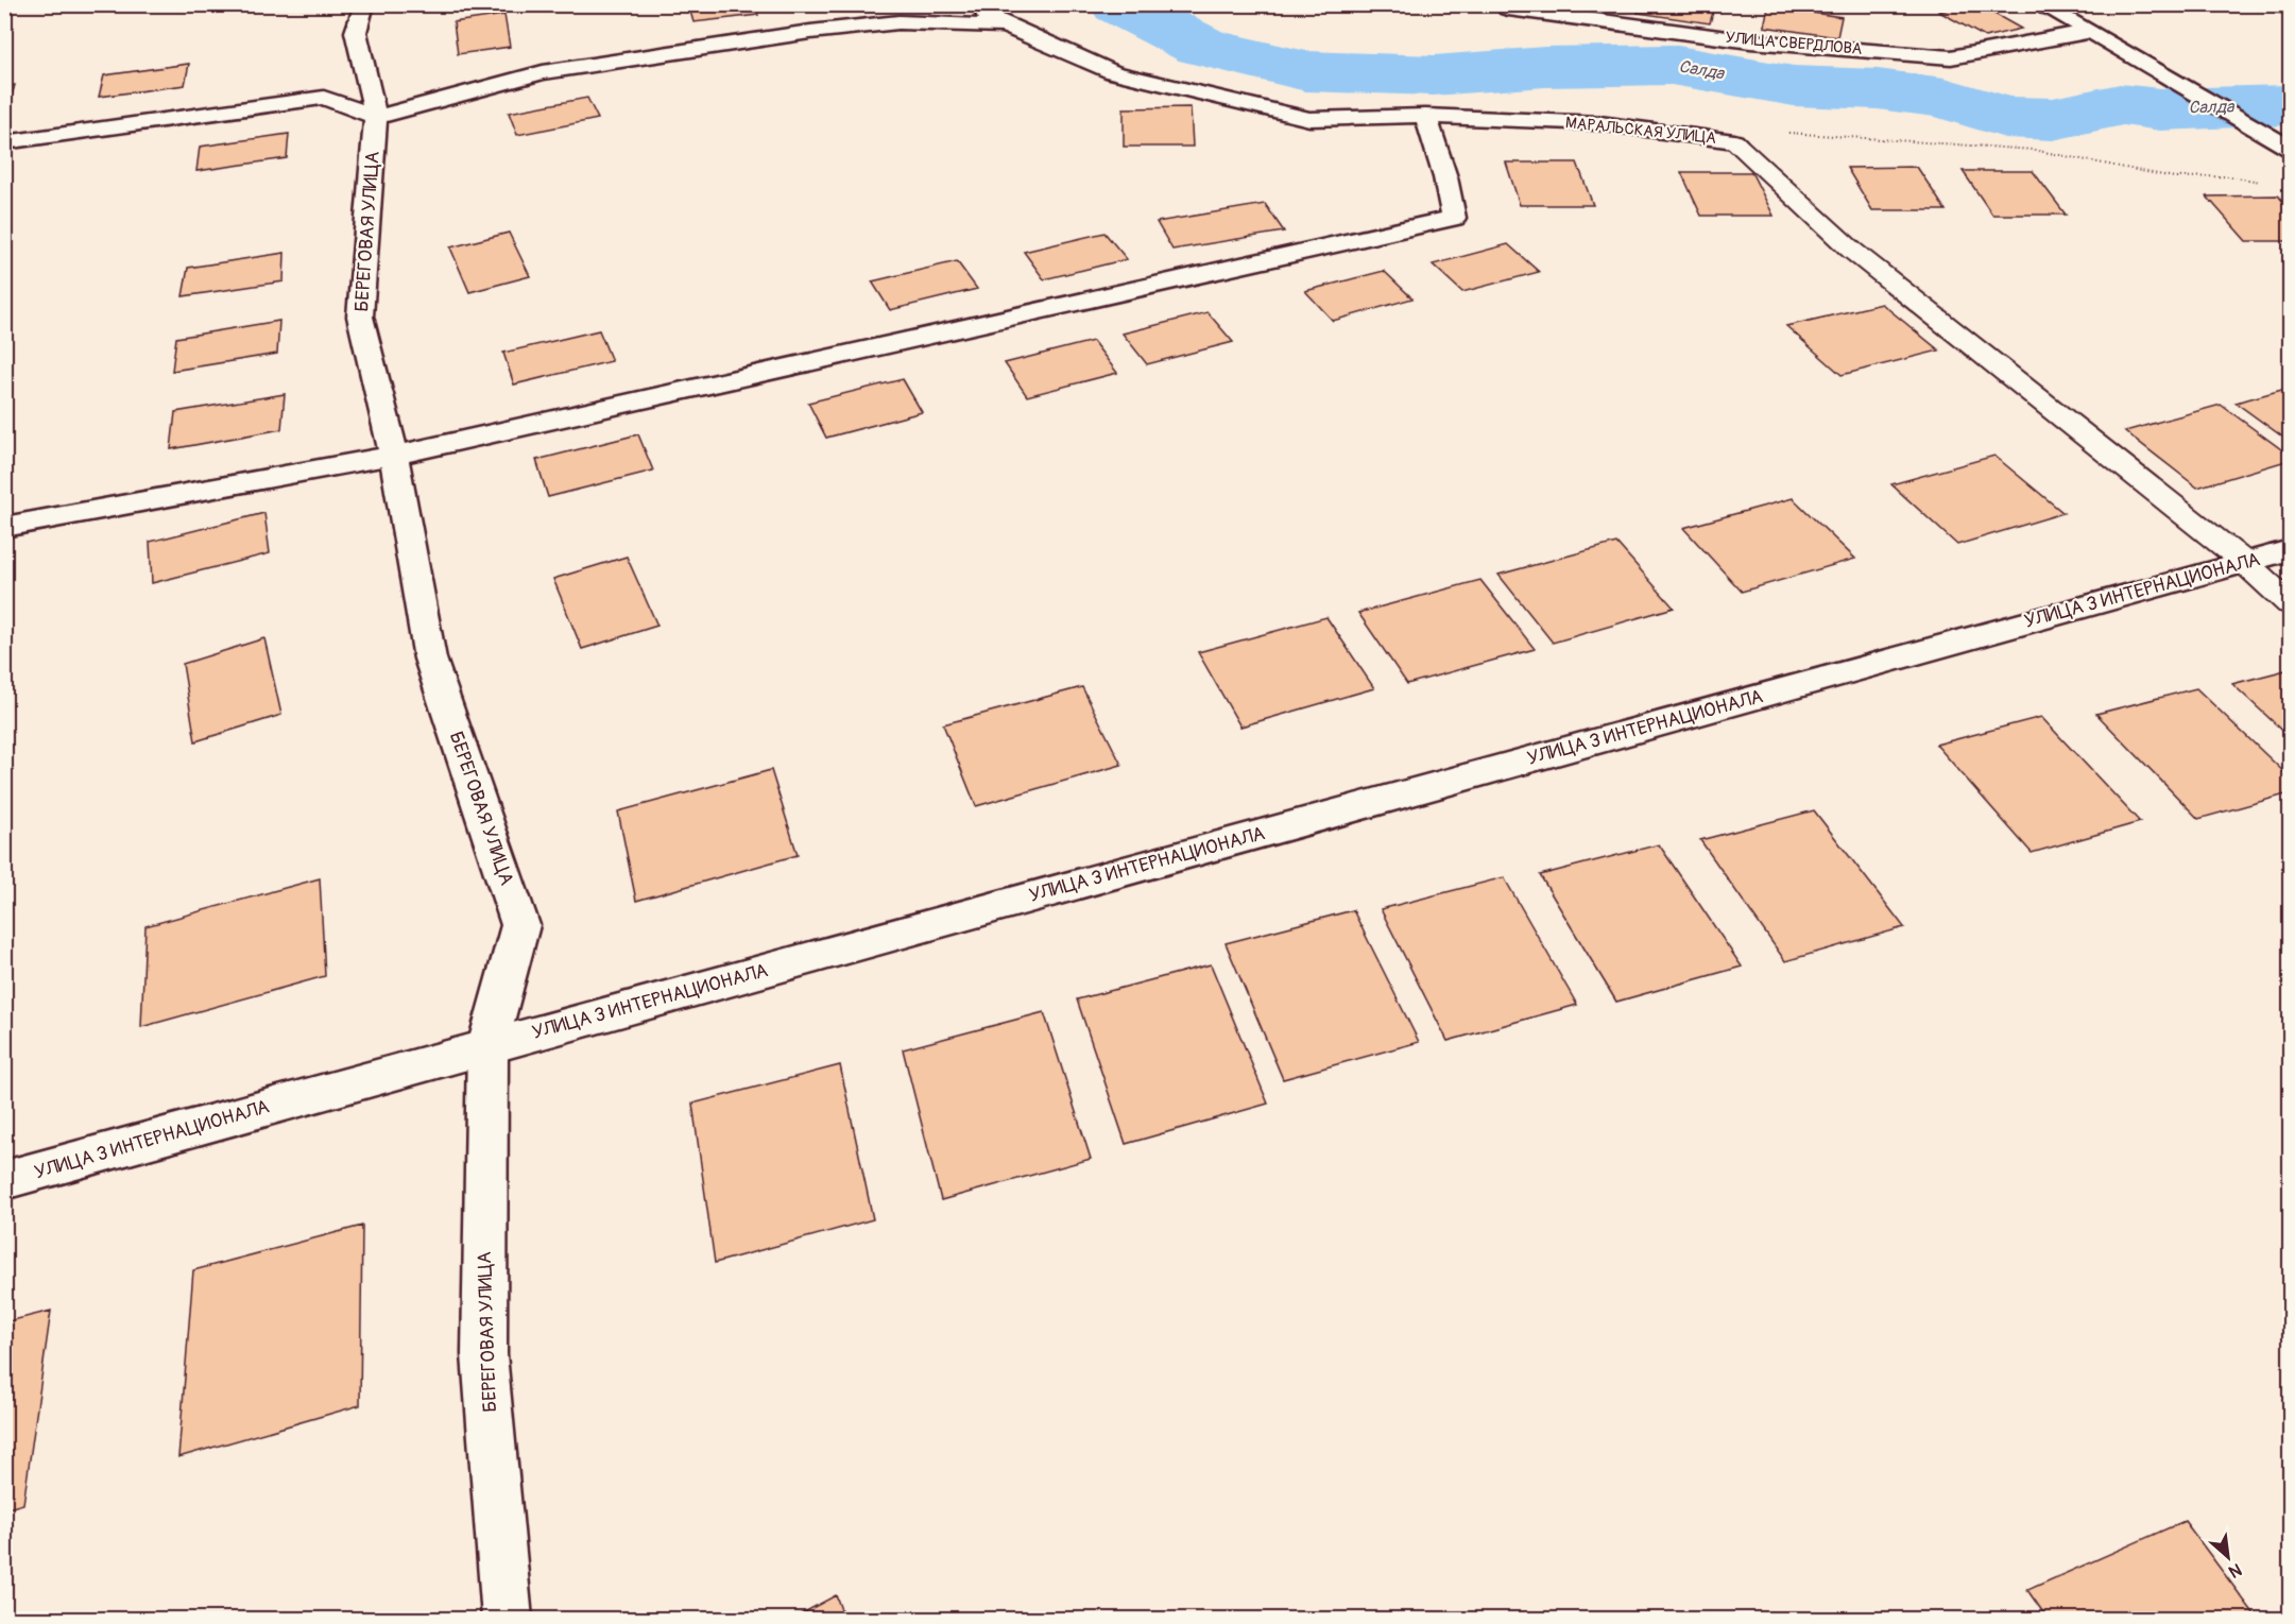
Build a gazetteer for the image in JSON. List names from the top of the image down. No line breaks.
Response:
{"streets":{"street":["УЛИЦА СВЕРДЛОВА","МАРАЛЬСКАЯ УЛИЦА","БЕРЕГОВАЯ УЛИЦА","УЛИЦА 3 ИНТЕРНАЦИОНАЛА"]},"crossings":[["БЕРЕГОВАЯ УЛИЦА","УЛИЦА 3 ИНТЕРНАЦИОНАЛА"]],"water":["Салда"],"north":"bottom right"}
